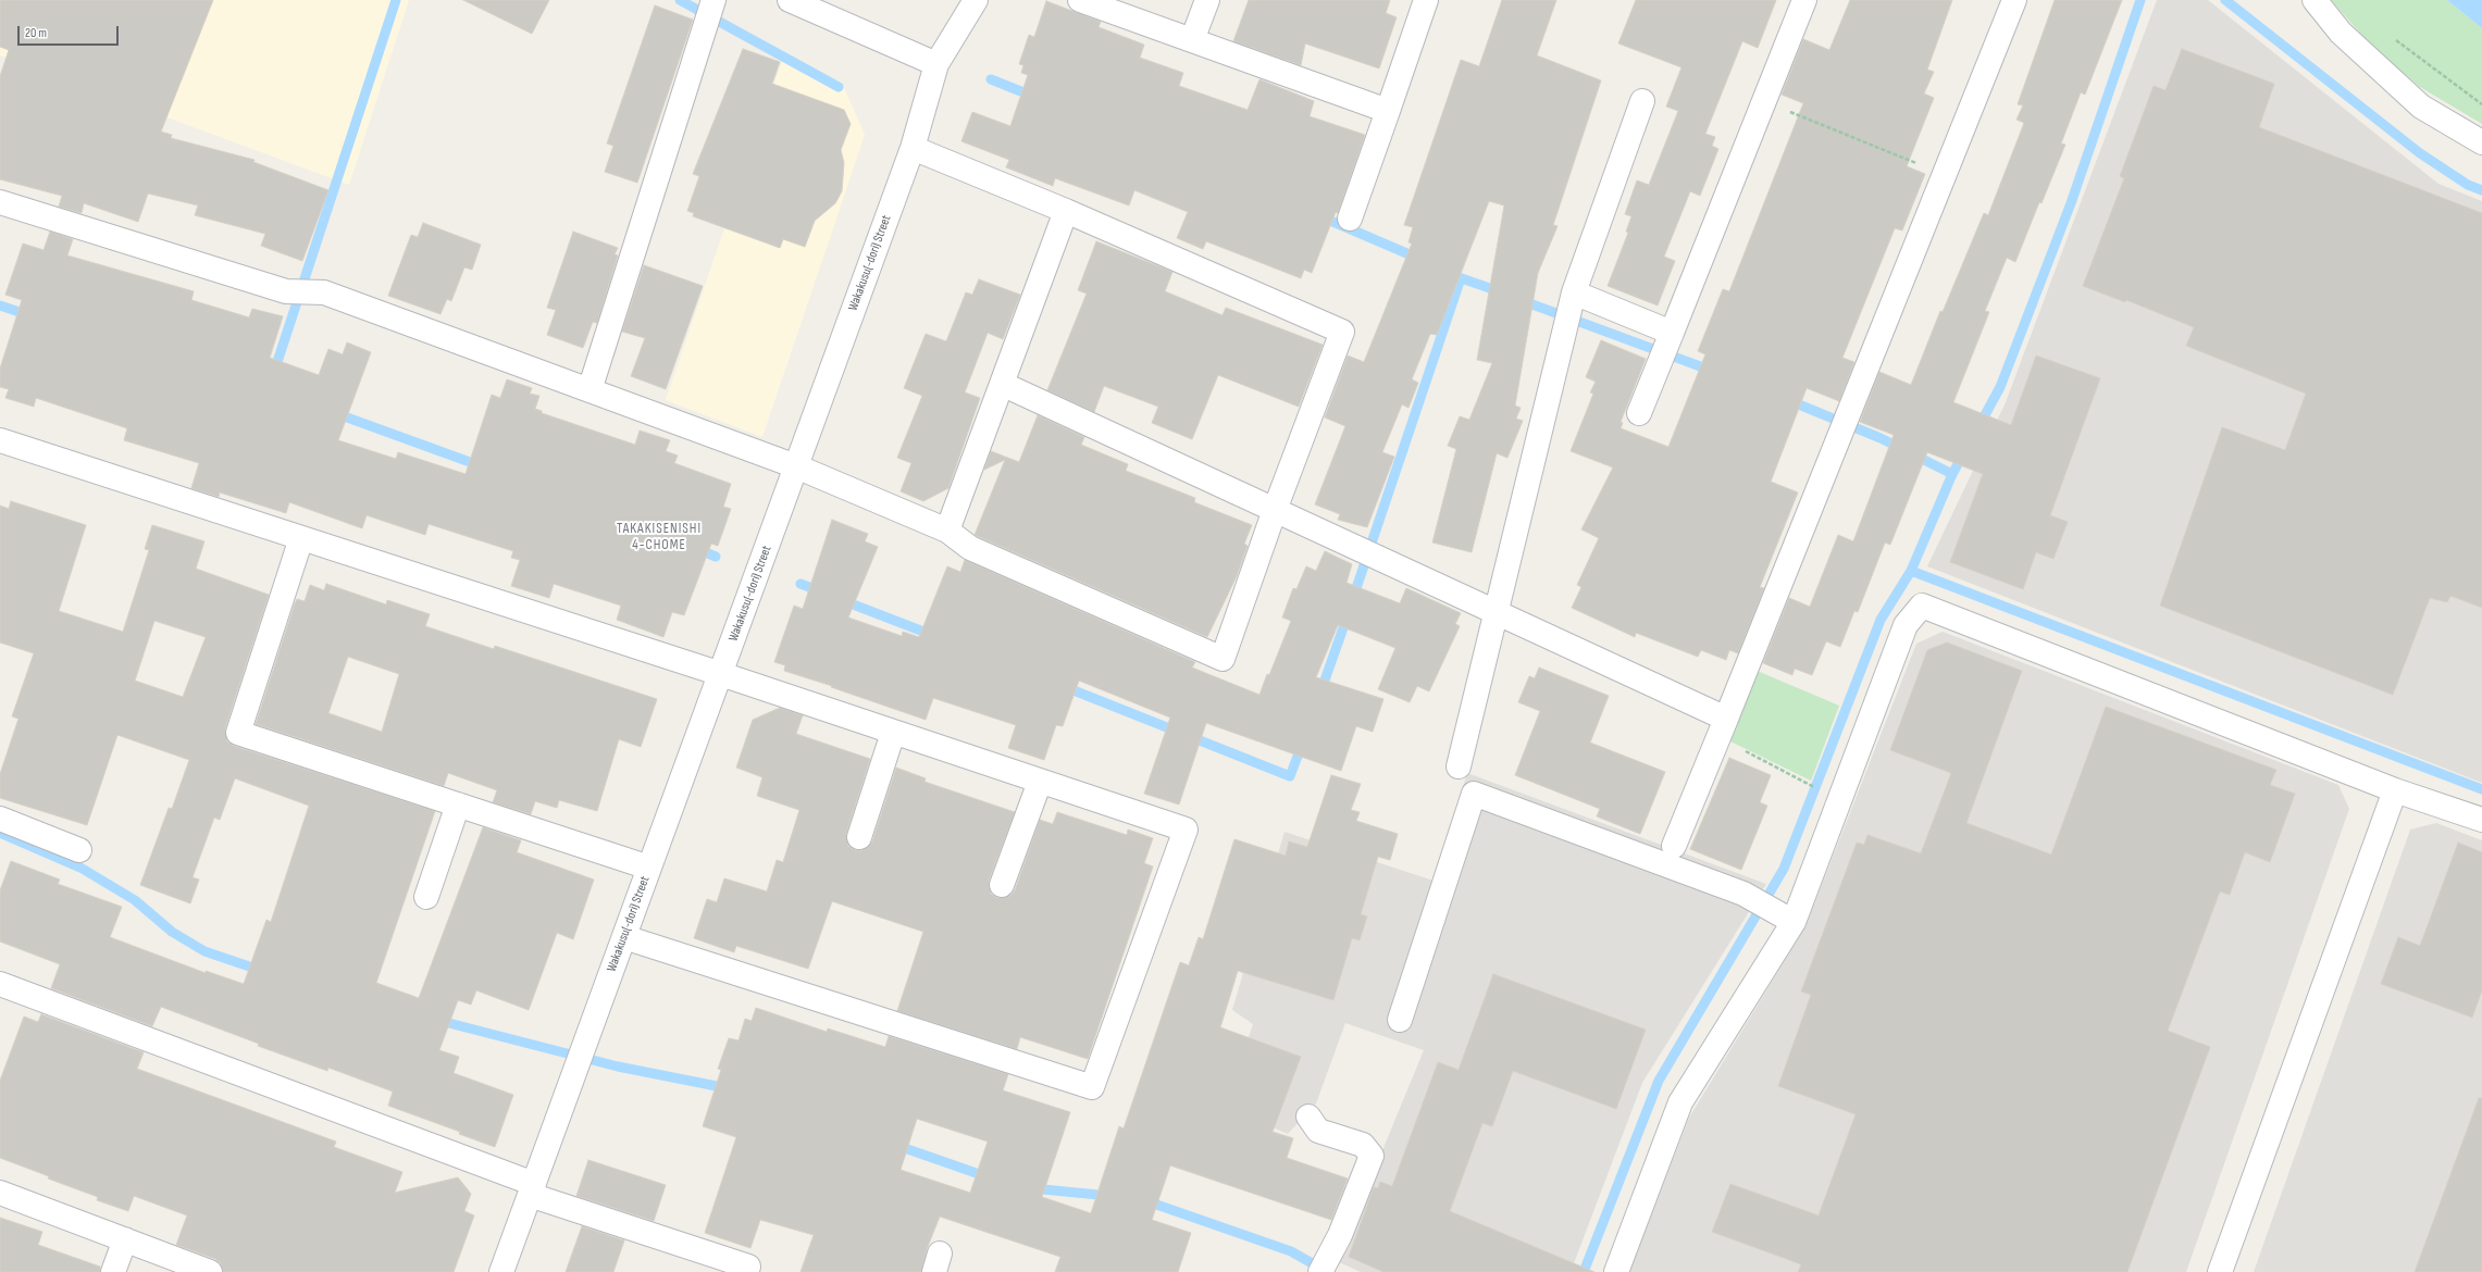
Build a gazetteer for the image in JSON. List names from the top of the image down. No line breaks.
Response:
{"streets":{"street":["Wakakusu(-dori) Street"]},"districts":["TAKAKISENISHI 4-CHOME"],"scale_bar":"20 m"}
